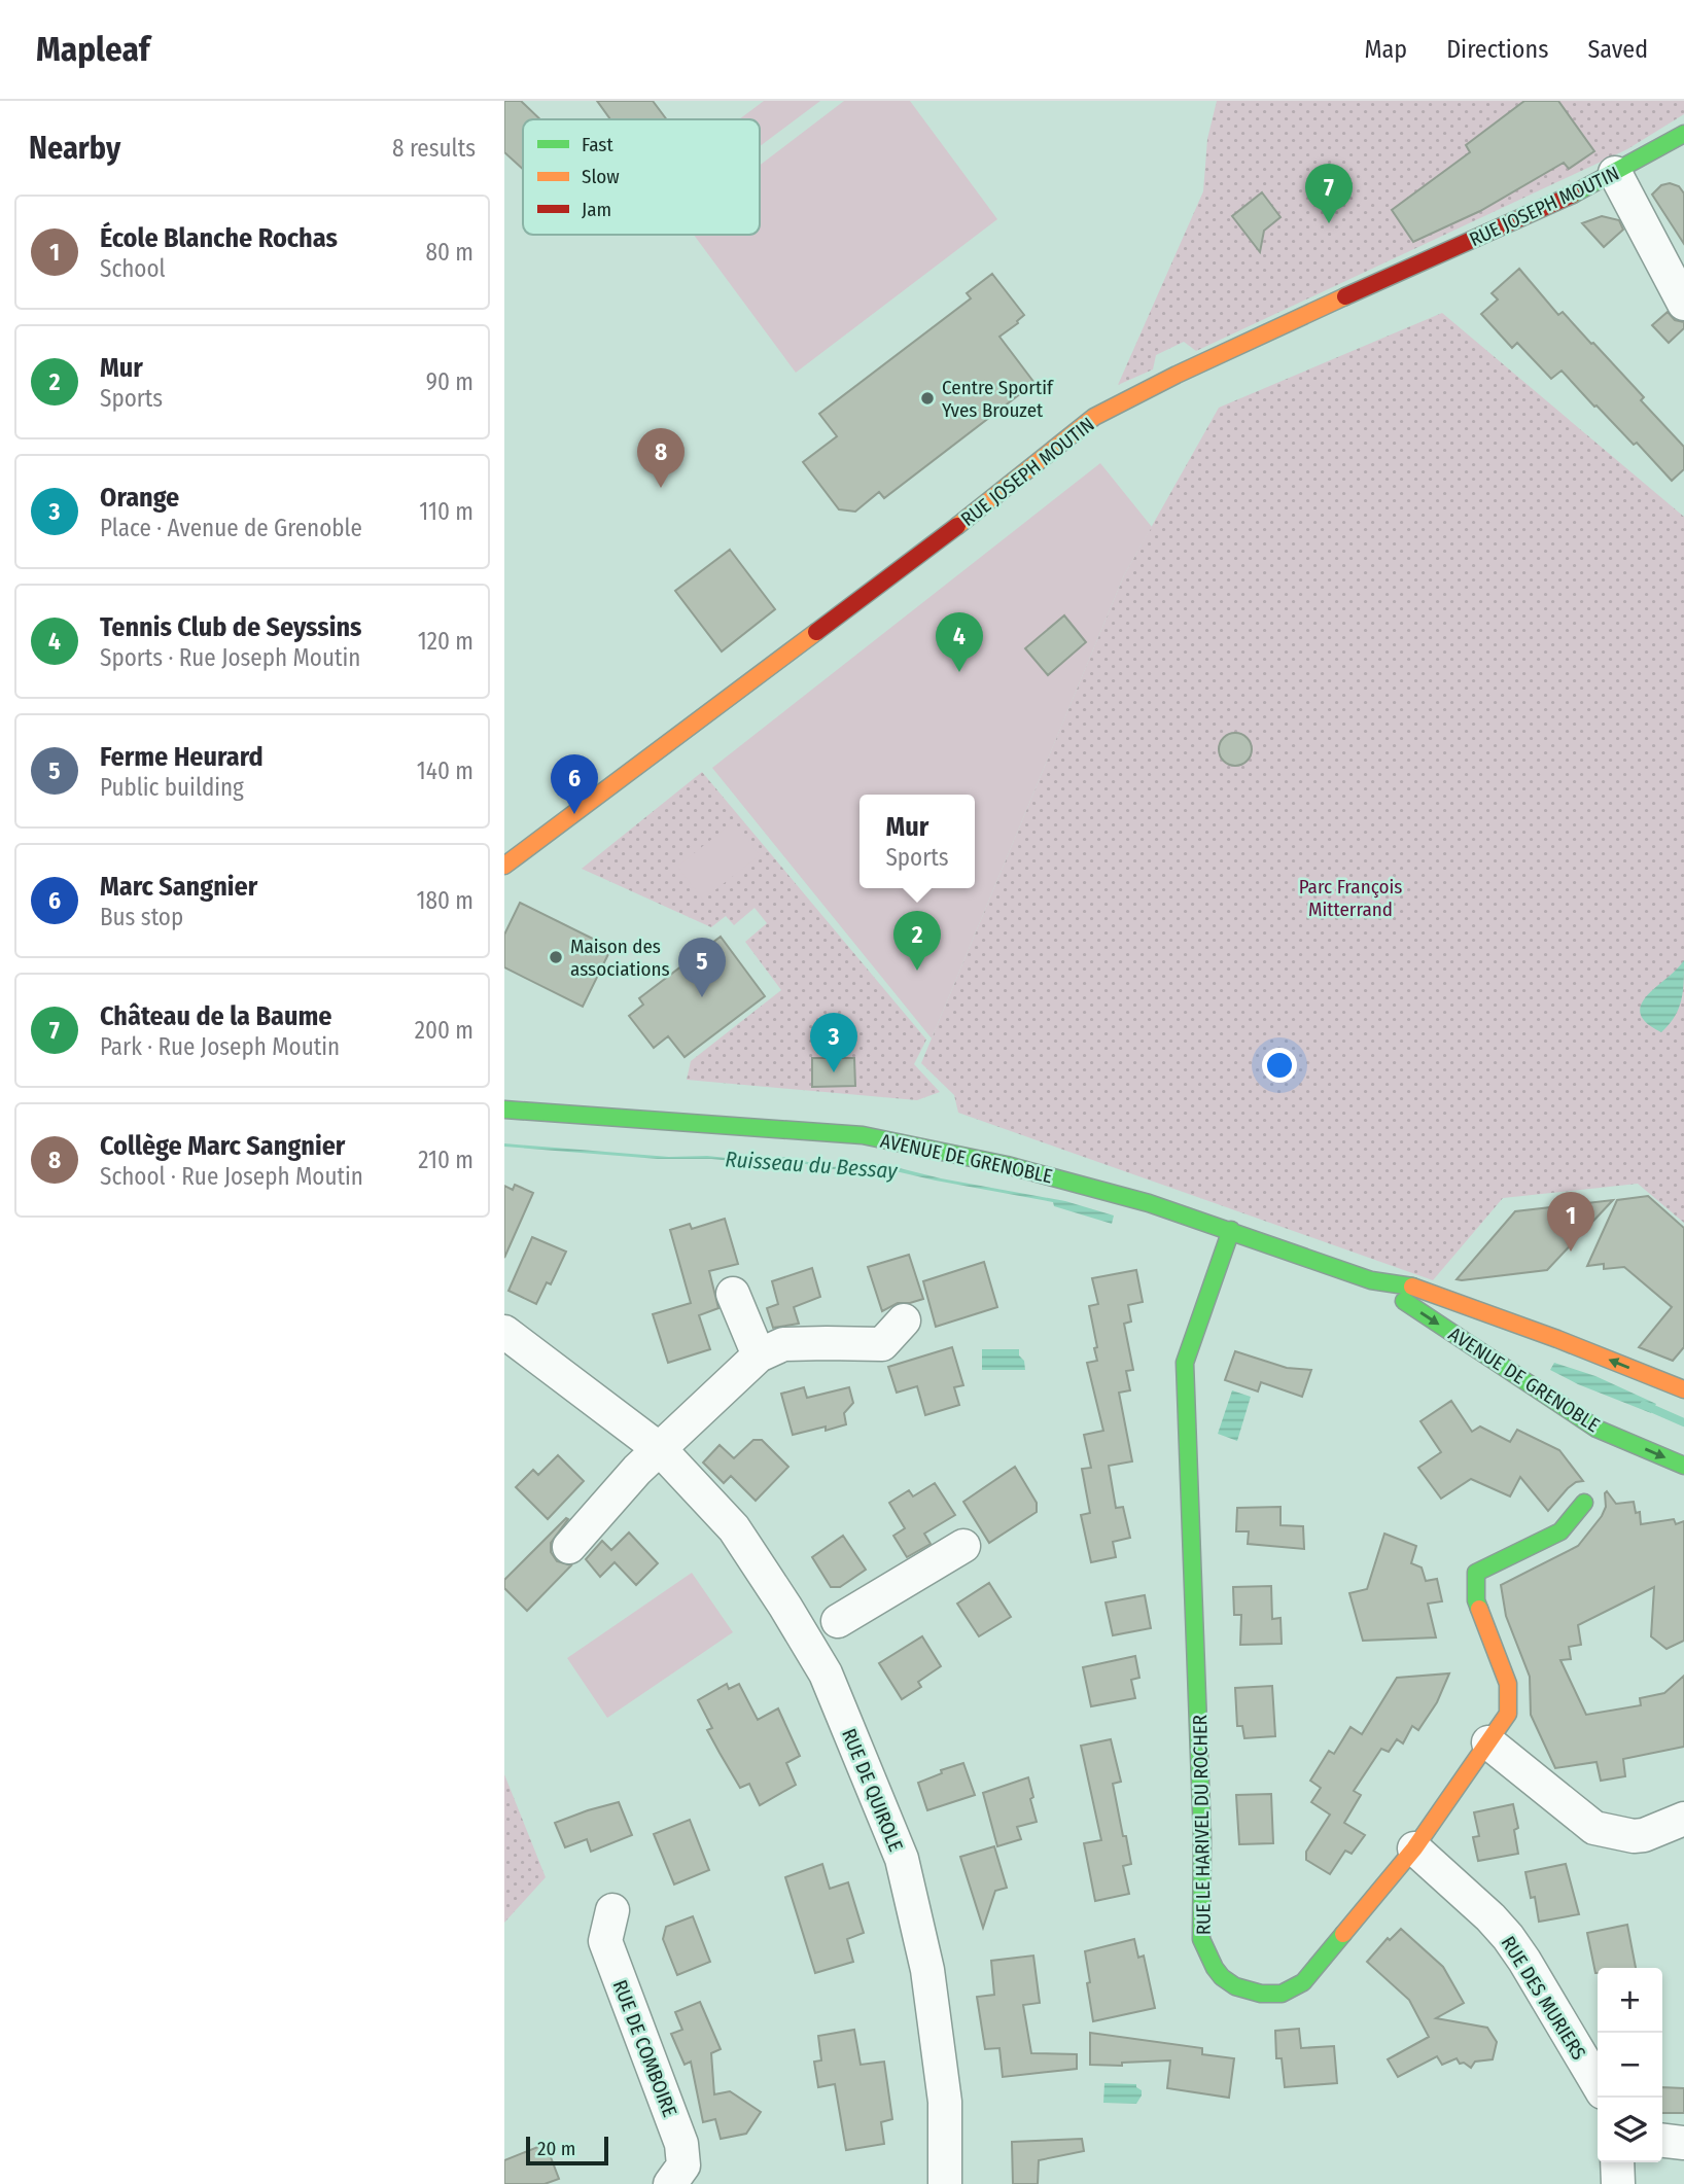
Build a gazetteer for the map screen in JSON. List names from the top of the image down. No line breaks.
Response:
{"streets":{"street":["RUE JOSEPH MOUTIN","AVENUE DE GRENOBLE","RUE DE QUIROLE","RUE LE HARIVEL DU ROCHER","RUE DES MURIERS","RUE DE COMBOIRE"]},"crossings":[["AVENUE DE GRENOBLE","RUE LE HARIVEL DU ROCHER"],["RUE LE HARIVEL DU ROCHER","RUE DES MURIERS"]],"water":["Ruisseau du Bessay"],"parks":["Parc François Mitterrand"],"places":["Centre Sportif Yves Brouzet","Maison des associations"],"legend":["Fast","Slow","Jam"],"scale_bar":"20 m","page":{"header":"Mapleaf","nav":["Map","Directions","Saved"],"heading":["Nearby","8 results"],"pins":["7","8","4","6","2","5","3","1"],"list":[{"mark":"1","name":"École Blanche Rochas","note":"School","value":"80 m"},{"mark":"2","name":"Mur","note":"Sports","value":"90 m"},{"mark":"3","name":"Orange","note":"Place · Avenue de Grenoble","value":"110 m"},{"mark":"4","name":"Tennis Club de Seyssins","note":"Sports · Rue Joseph Moutin","value":"120 m"},{"mark":"5","name":"Ferme Heurard","note":"Public building","value":"140 m"},{"mark":"6","name":"Marc Sangnier","note":"Bus stop","value":"180 m"},{"mark":"7","name":"Château de la Baume","note":"Park · Rue Joseph Moutin","value":"200 m"},{"mark":"8","name":"Collège Marc Sangnier","note":"School · Rue Joseph Moutin","value":"210 m"}],"popup":["Mur","Sports"],"map_buttons":["+","−"],"scale":"20 m"}}
